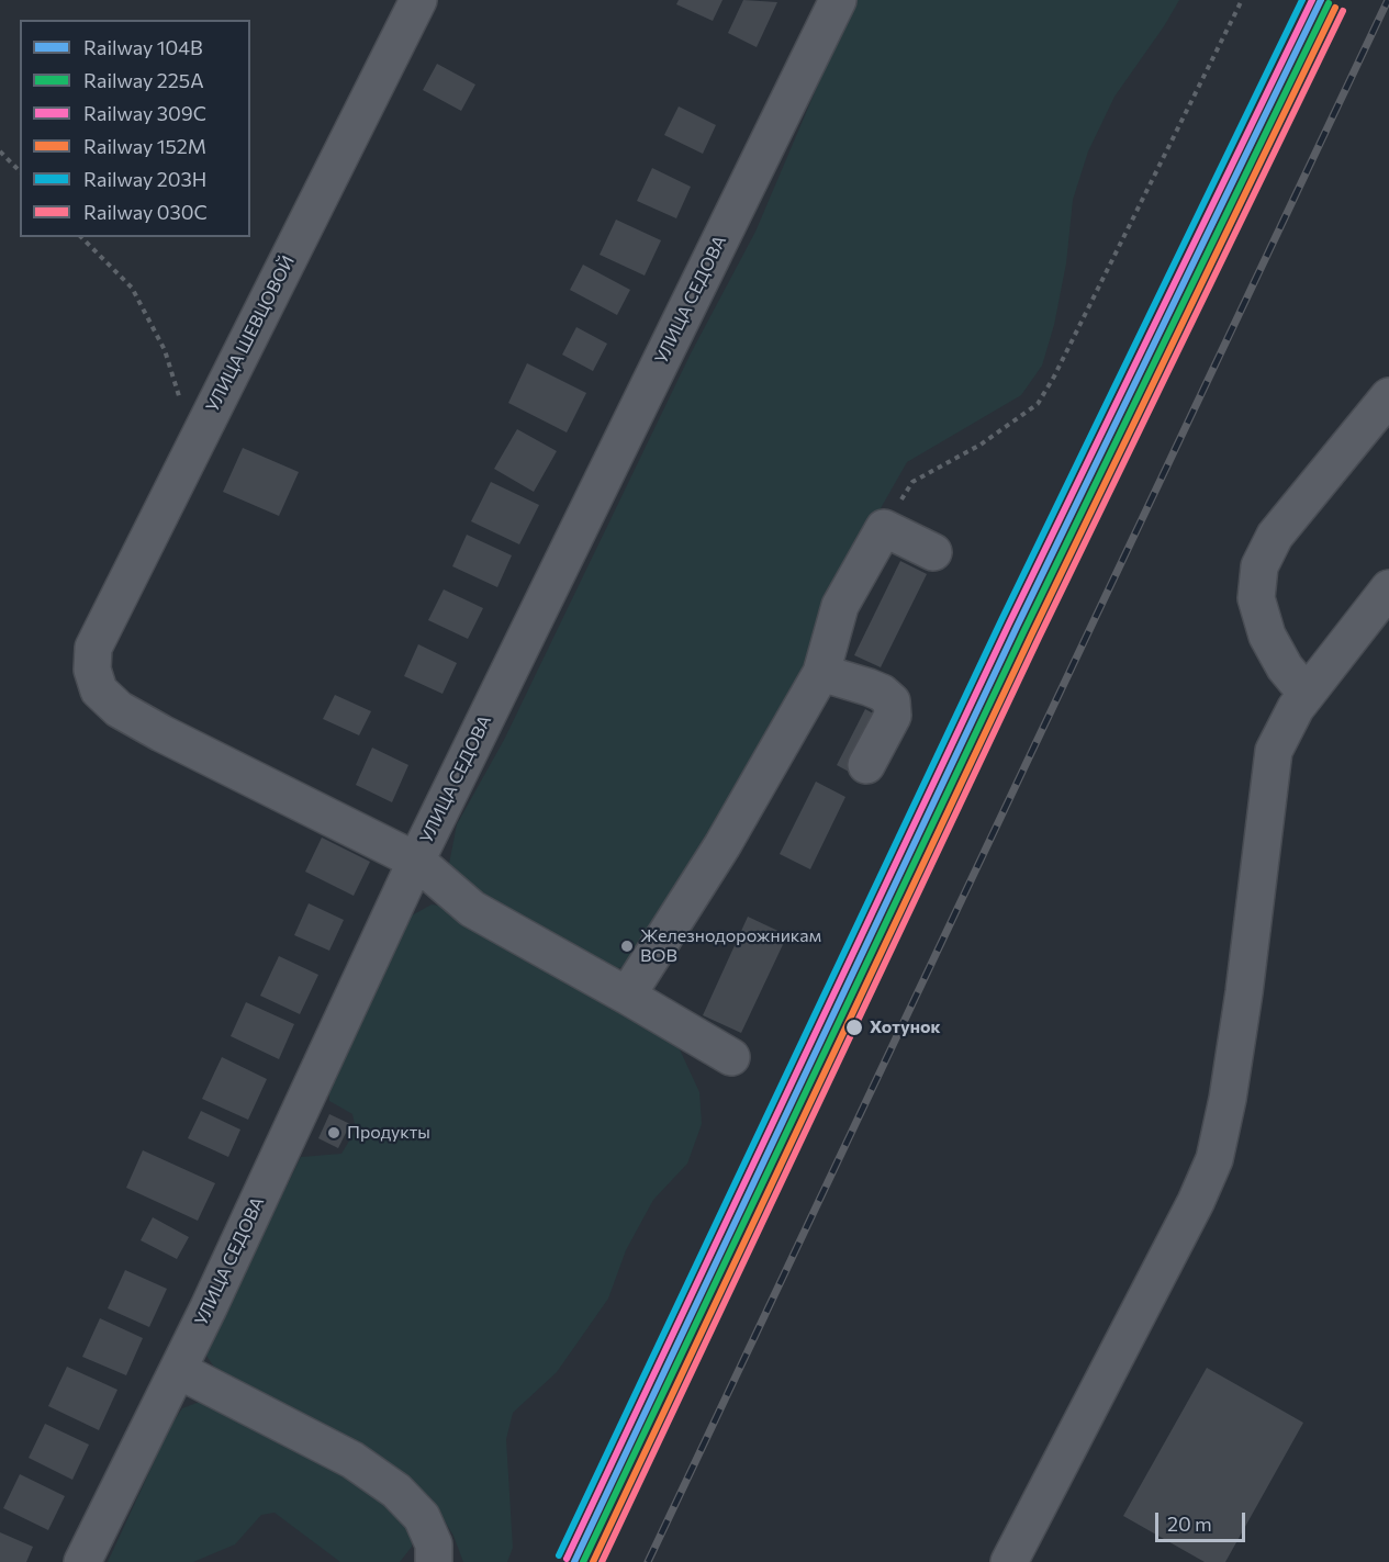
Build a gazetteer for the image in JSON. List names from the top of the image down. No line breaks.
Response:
{"streets":{"street":["УЛИЦА СЕДОВА","УЛИЦА ШЕВЦОВОЙ"]},"crossings":[["УЛИЦА СЕДОВА","УЛИЦА ШЕВЦОВОЙ"]],"places":["Железнодорожникам ВОВ","Хотунок","Продукты"],"lines":["rail line 104В","rail line 309С","rail line 203Н","rail line 225А","rail line 152М","rail line 030C"],"legend":["Railway 104В","Railway 225А","Railway 309С","Railway 152М","Railway 203Н","Railway 030C"],"scale_bar":"20 m"}
